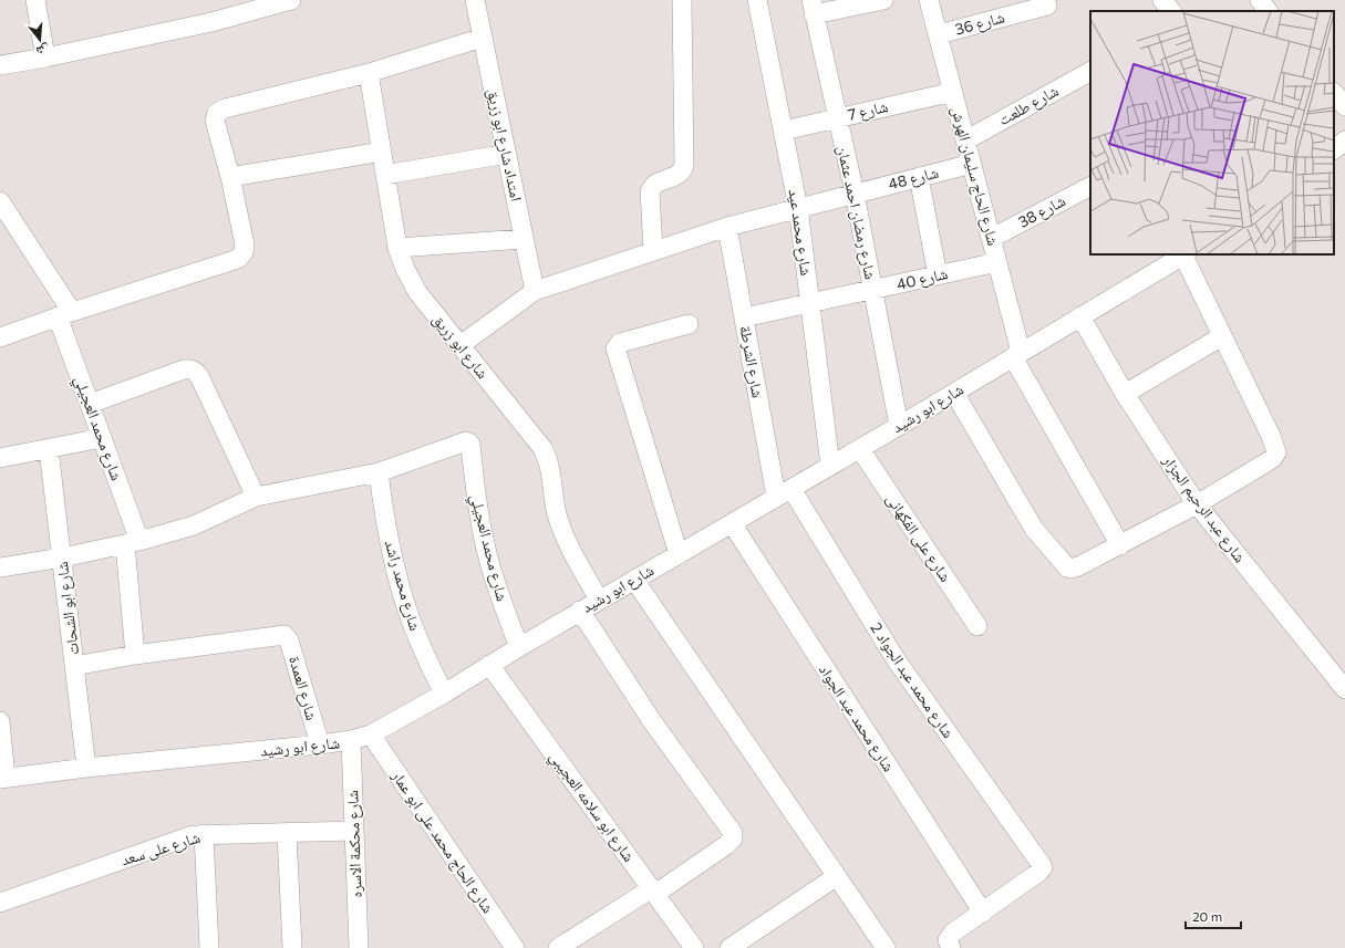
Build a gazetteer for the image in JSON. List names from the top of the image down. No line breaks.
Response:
{"streets":{"street":["شارع 36","شارع طلعت","شارع 7","امتداد شارع ابو زريق","شارع الحاج سليمان الهرش","شارع 48","شارع 38","شارع رمضان احمد عثمان","شارع محمد عيد","شارع 40","شارع ابو زريق","شارع الشرطة","شارع ابو رشيد","شارع محمد العجيلي","شارع عبد الرحيم الجزار","شارع على الفكهانى","شارع محمد راشد","شارع ابو الشحات","شارع محمد عبد الجواد 2","شارع العمدة","شارع محمد عبد الجواد","شارع ابو سلامه العجيبي","شارع الحاج محمد على ابو عمار","شارع محكمة الاسره","شارع على سعد"]},"crossings":[["شارع 36","شارع الحاج سليمان الهرش"],["شارع طلعت","شارع الحاج سليمان الهرش"],["شارع 7","شارع الحاج سليمان الهرش"],["شارع 7","شارع رمضان احمد عثمان"],["شارع 7","شارع محمد عيد"],["امتداد شارع ابو زريق","شارع 48"],["شارع الحاج سليمان الهرش","شارع 48"],["شارع الحاج سليمان الهرش","شارع 38"],["شارع الحاج سليمان الهرش","شارع 40"],["شارع الحاج سليمان الهرش","شارع ابو رشيد"],["شارع 48","شارع رمضان احمد عثمان"],["شارع 48","شارع محمد عيد"],["شارع 48","شارع ابو زريق"],["شارع 48","شارع الشرطة"],["شارع رمضان احمد عثمان","شارع 40"],["شارع رمضان احمد عثمان","شارع ابو رشيد"],["شارع محمد عيد","شارع 40"],["شارع محمد عيد","شارع ابو رشيد"],["شارع 40","شارع الشرطة"],["شارع ابو زريق","شارع ابو رشيد"],["شارع الشرطة","شارع ابو رشيد"],["شارع الشرطة","شارع محمد عبد الجواد 2"],["شارع ابو رشيد","شارع محمد العجيلي"],["شارع ابو رشيد","شارع عبد الرحيم الجزار"],["شارع ابو رشيد","شارع على الفكهانى"],["شارع ابو رشيد","شارع محمد راشد"],["شارع ابو رشيد","شارع ابو الشحات"],["شارع ابو رشيد","شارع محمد عبد الجواد 2"],["شارع ابو رشيد","شارع العمدة"],["شارع ابو رشيد","شارع محمد عبد الجواد"],["شارع ابو رشيد","شارع ابو سلامه العجيبي"],["شارع ابو رشيد","شارع الحاج محمد على ابو عمار"],["شارع ابو رشيد","شارع محكمة الاسره"],["شارع محمد العجيلي","شارع محمد راشد"],["شارع محمد العجيلي","شارع العمدة"],["شارع محمد عبد الجواد 2","شارع محمد عبد الجواد"],["شارع محكمة الاسره","شارع على سعد"]],"scale_bar":"20 m","north":"bottom"}
